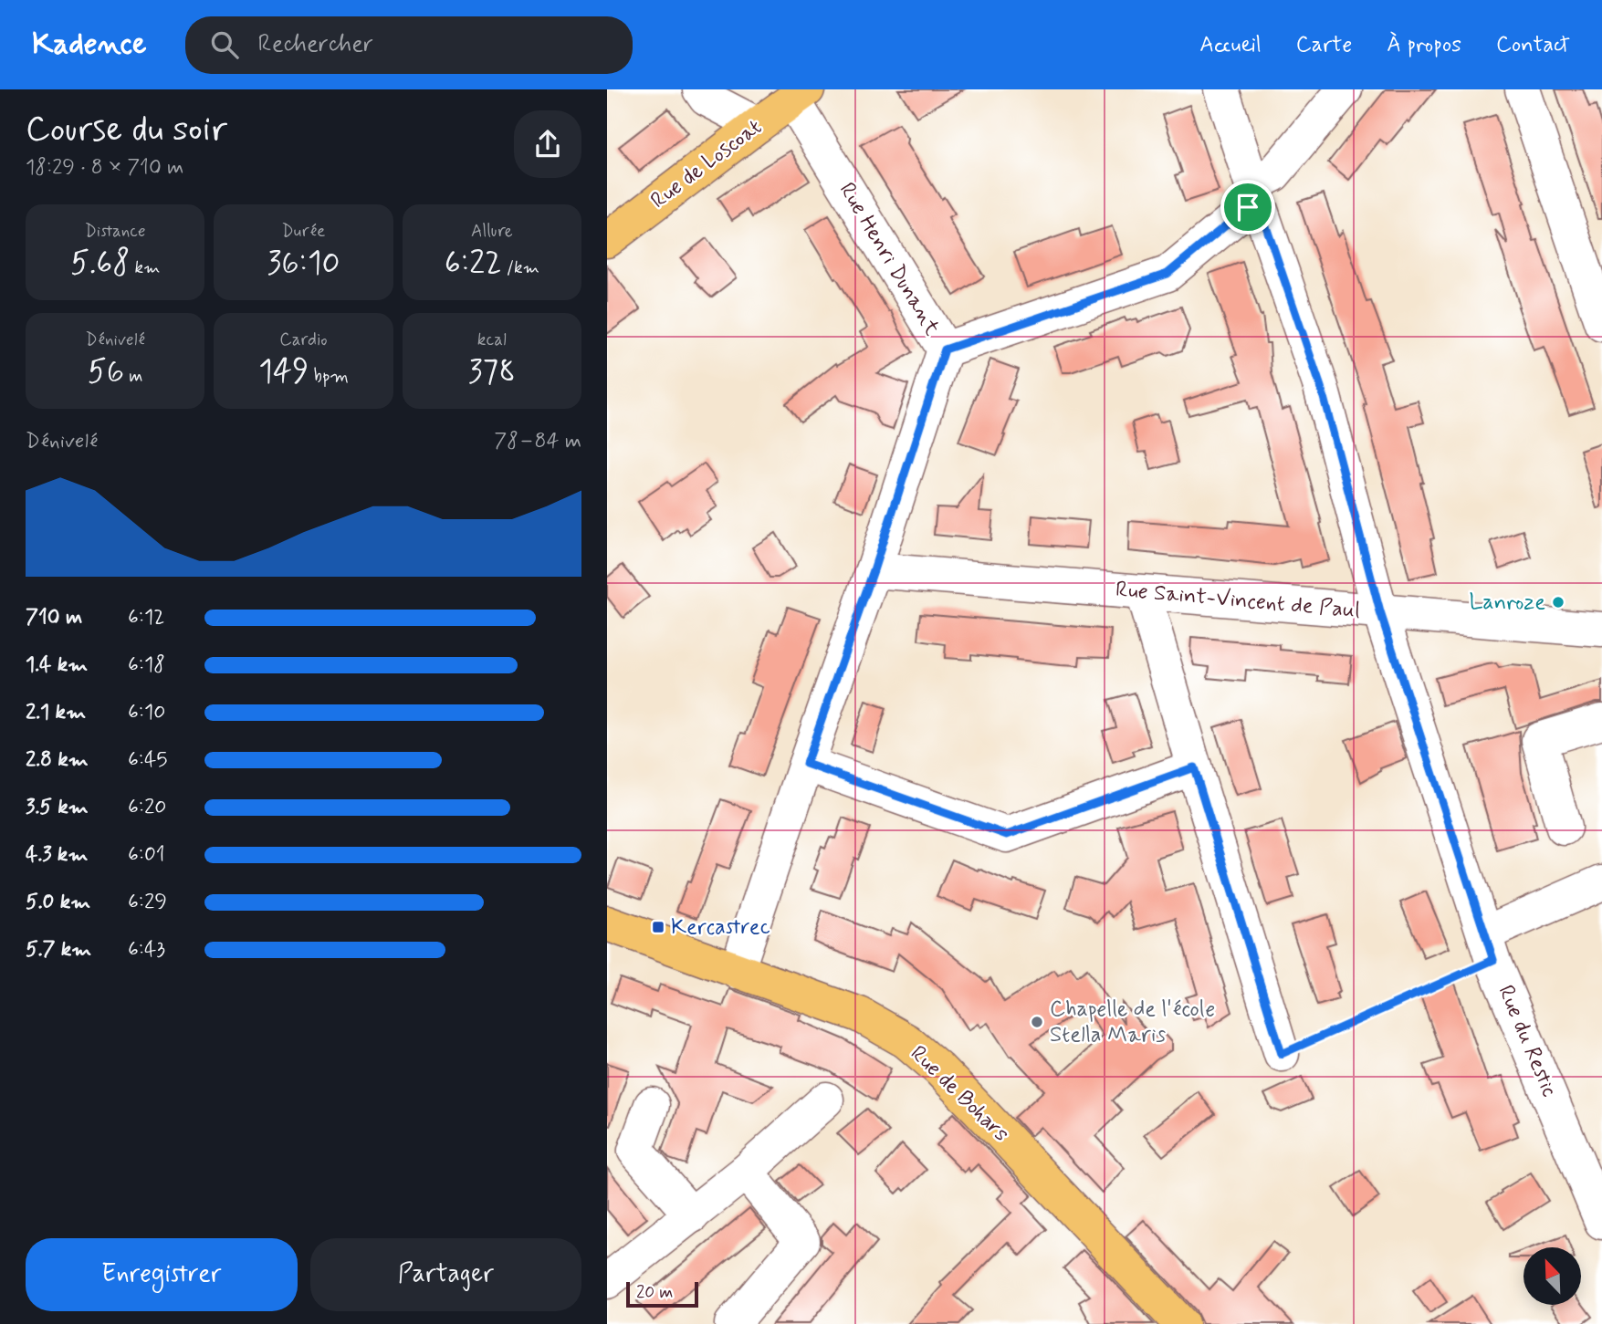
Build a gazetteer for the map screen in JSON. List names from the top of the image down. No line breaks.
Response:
{"streets":{"main road":["Rue de Loscoat","Rue de Bohars"],"street":["Rue Henri Dunant","Rue Saint-Vincent de Paul","Rue du Restic"]},"crossings":[["Rue de Loscoat","Rue Henri Dunant"],["Rue Henri Dunant","Rue Saint-Vincent de Paul"],["Rue Henri Dunant","Rue de Bohars"],["Rue Saint-Vincent de Paul","Rue du Restic"]],"places":{"other":["Lanroze","Chapelle de l'école Stella Maris"],"transit":["Kercastrec"]},"scale_bar":"20 m","north":"top left","page":{"header":"Kadence","search":"Rechercher","nav":["Accueil","Carte","À propos","Contact"],"heading":["Course du soir","18:29 · 8 × 710 m"],"stats":[["Distance","5.68 km"],["Durée","36:10"],["Allure","6:22 /km"],["Dénivelé","56 m"],["Cardio","149 bpm"],["kcal","378"]],"chart":["Dénivelé","78–84 m"],"list":[{"name":"710 m","note":"6:12"},{"name":"1.4 km","note":"6:18"},{"name":"2.1 km","note":"6:10"},{"name":"2.8 km","note":"6:45"},{"name":"3.5 km","note":"6:20"},{"name":"4.3 km","note":"6:01"},{"name":"5.0 km","note":"6:29"},{"name":"5.7 km","note":"6:43"}],"buttons":["Enregistrer","Partager"],"scale":"20 m"}}
